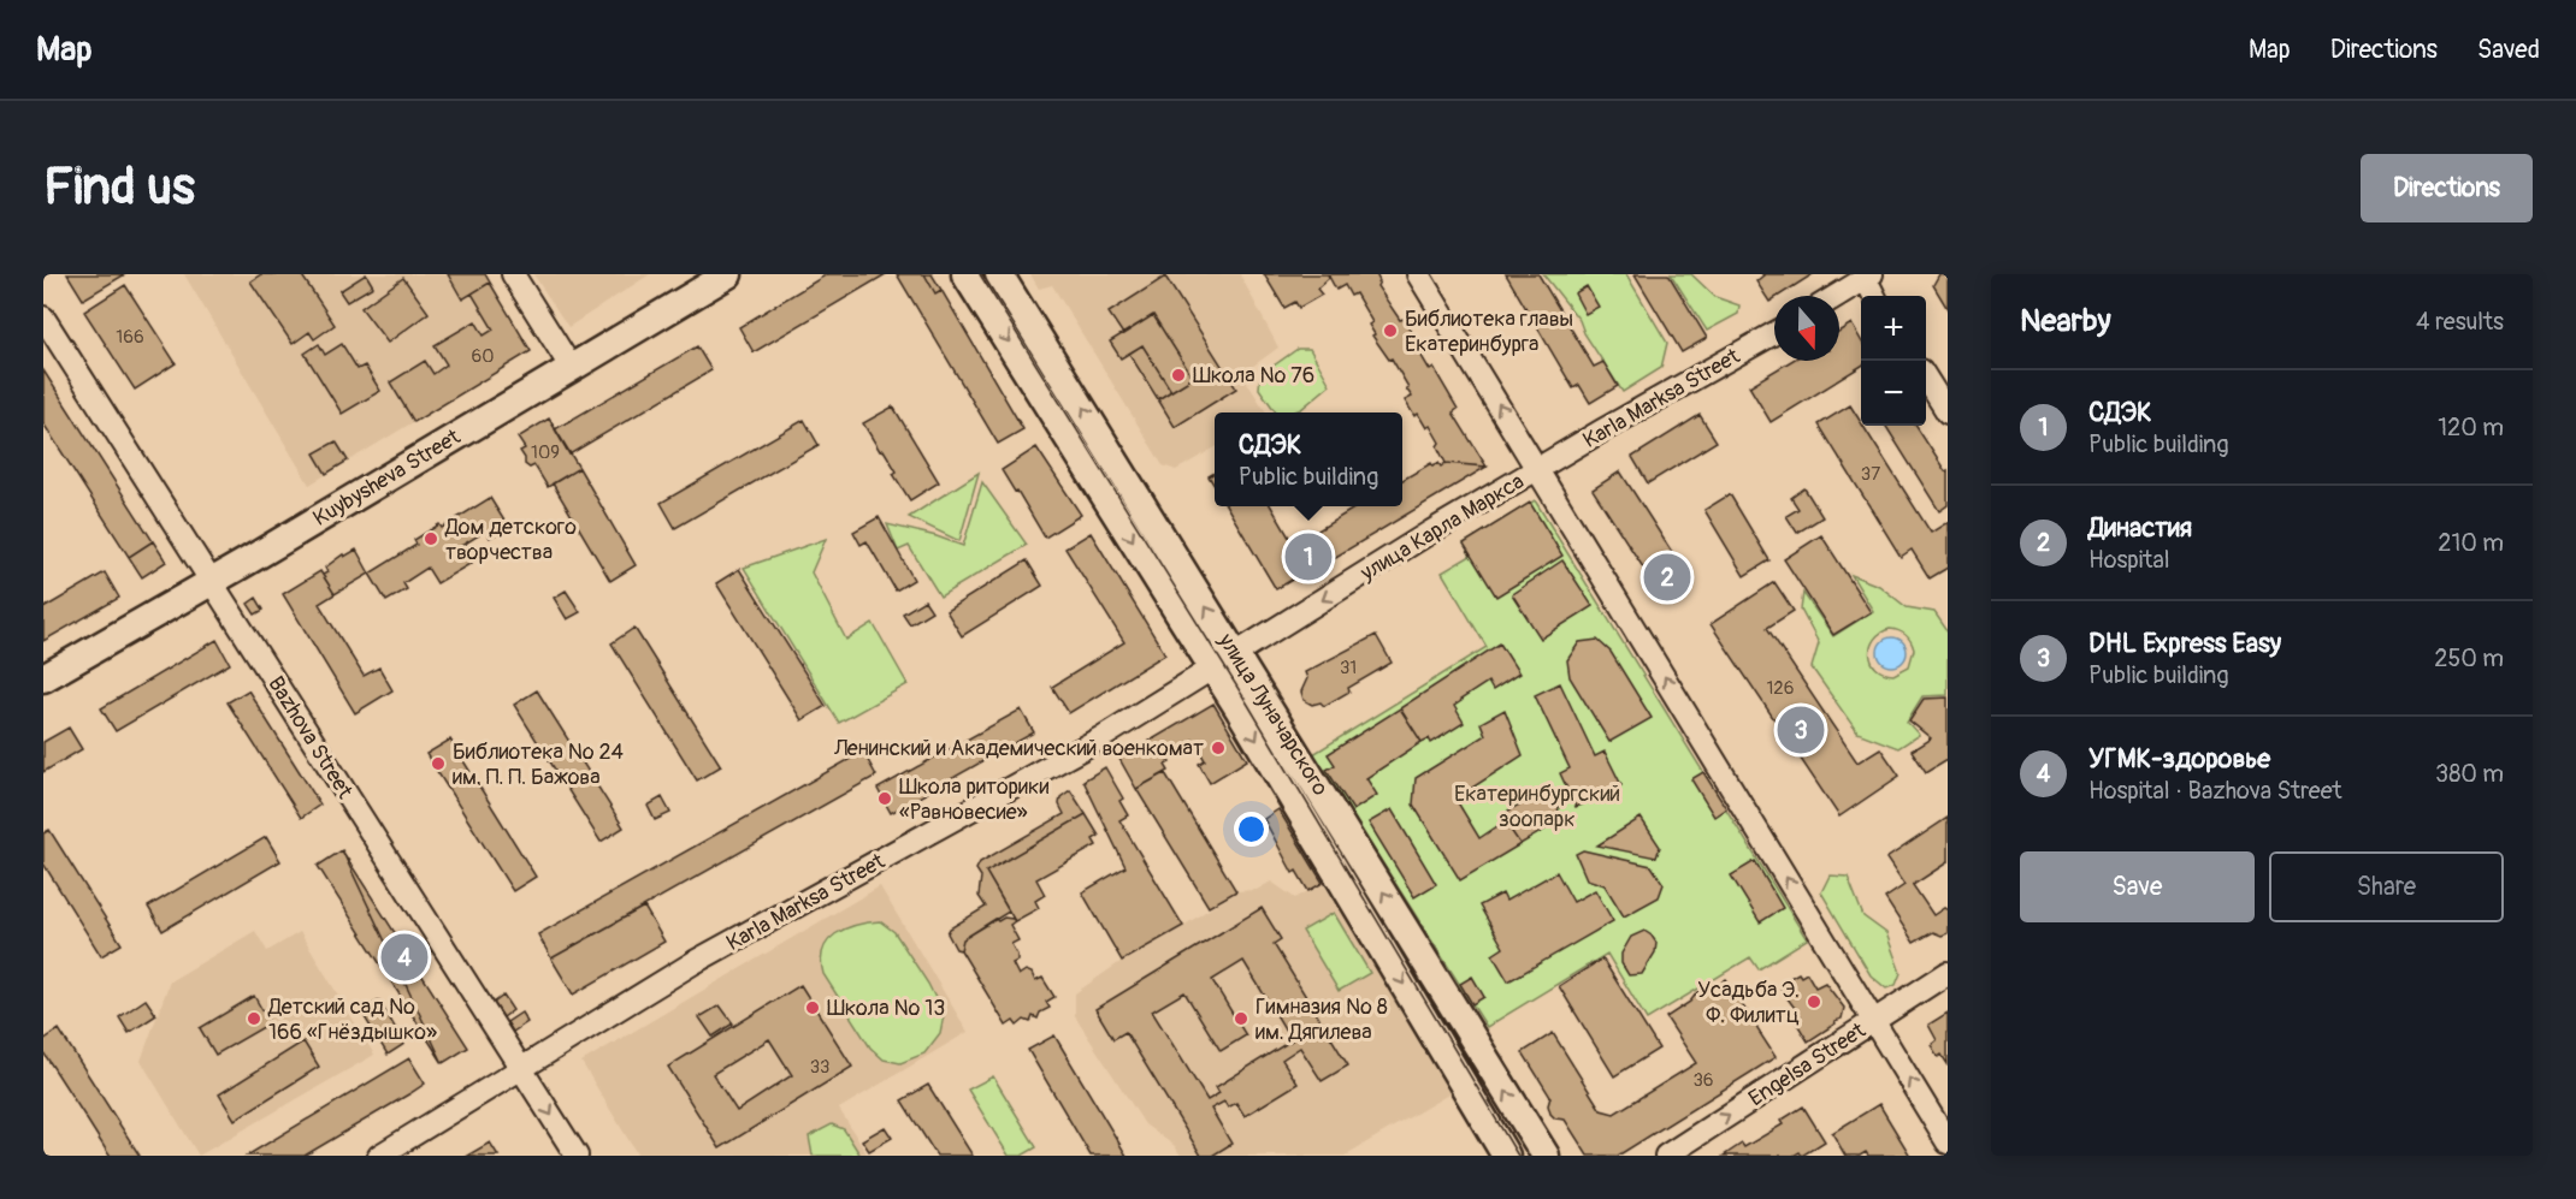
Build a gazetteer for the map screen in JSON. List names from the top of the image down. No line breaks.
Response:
{"streets":{"main road":["Kuybysheva Street","улица Луначарского"],"street":["Karla Marksa Street","улица Карла Маркса","Bazhova Street","Engelsa Street"]},"crossings":[["Karla Marksa Street","улица Карла Маркса"],["Karla Marksa Street","улица Луначарского"],["Karla Marksa Street","Bazhova Street"],["Kuybysheva Street","Bazhova Street"],["улица Карла Маркса","улица Луначарского"]],"one_way":["улица Карла Маркса","Engelsa Street"],"parks":["Екатеринбургский зоопарк"],"places":["Библиотека главы Екатеринбурга","Школа № 76","Дом детского творчества","Ленинский и Академический военкомат","Библиотека № 24 им. П. П. Бажова","Школа риторики «Равновесие»","Усадьба Э. Ф. Филитц","Школа № 13","Детский сад № 166 «Гнёздышко»","Гимназия № 8 им. Дягилева"],"house_numbers":["166","60","109","37","31","126","33","36"],"north":"bottom","page":{"header":"Map","nav":["Map","Directions","Saved"],"buttons":["Directions",["Save","Share"]],"title":"Find us","heading":["Nearby","4 results"],"map_buttons":["+","−"],"list":[{"mark":"1","name":"СДЭК","note":"Public building","value":"120 m"},{"mark":"2","name":"Династия","note":"Hospital","value":"210 m"},{"mark":"3","name":"DHL Express Easy","note":"Public building","value":"250 m"},{"mark":"4","name":"УГМК-здоровье","note":"Hospital · Bazhova Street","value":"380 m"}],"popup":["СДЭК","Public building"],"pins":["1","2","3","4"]}}
